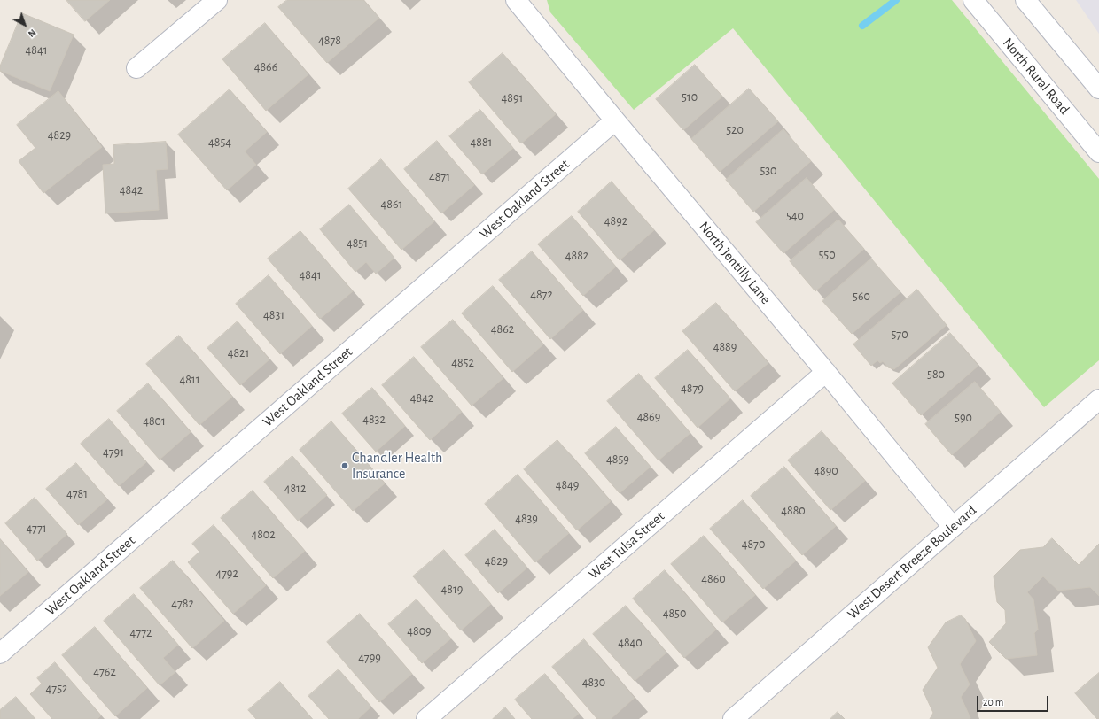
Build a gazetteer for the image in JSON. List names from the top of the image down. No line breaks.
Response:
{"streets":{"street":["North Rural Road","West Oakland Street","North Jentilly Lane","West Tulsa Street","West Desert Breeze Boulevard"]},"crossings":[["West Oakland Street","North Jentilly Lane"],["North Jentilly Lane","West Tulsa Street"],["North Jentilly Lane","West Desert Breeze Boulevard"]],"places":["Chandler Health Insurance"],"house_numbers":["4878","4841","4866","510","4891","520","4829","4854","4881","530","4871","4842","4861","540","4892","4851","550","4882","4841","4872","560","4831","4862","570","4889","4821","4852","580","4811","4879","4842","4869","590","4832","4801","4791","4859","4890","4849","4812","4781","4880","4839","4771","4802","4870","4829","4792","4860","4819","4782","4850","4809","4772","4840","4799","4762","4830","4752"],"scale_bar":"20 m","north":"bottom right"}
